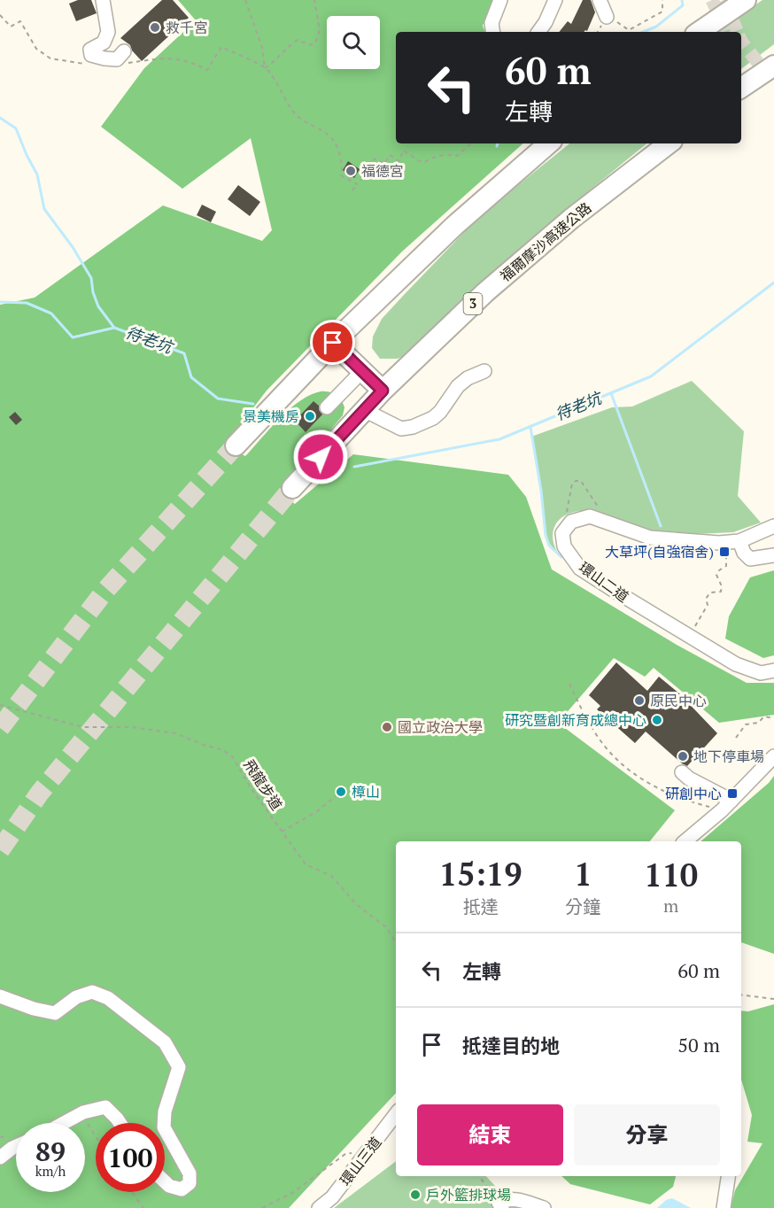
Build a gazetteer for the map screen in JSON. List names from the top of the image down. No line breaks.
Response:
{"streets":{"highway":["福爾摩沙高速公路","3"],"street":["環山二道","環山三道"],"path":["飛龍步道"]},"water":["待老坑"],"places":{"other":["救千宮","福德宮","景美機房","原民中心","研究暨創新育成總中心","國立政治大學","地下停車場","樟山","戶外籃排球場"],"transit":["大草坪(自強宿舍)","研創中心"]},"page":{"turn":["60 m","左轉"],"eta":["15:19","抵達","1","分鐘","110","m"],"list":[{"name":"左轉","value":"60 m"},{"name":"抵達目的地","value":"50 m"}],"buttons":["結束","分享"],"speed":"89 km/h","limit":"100"}}
